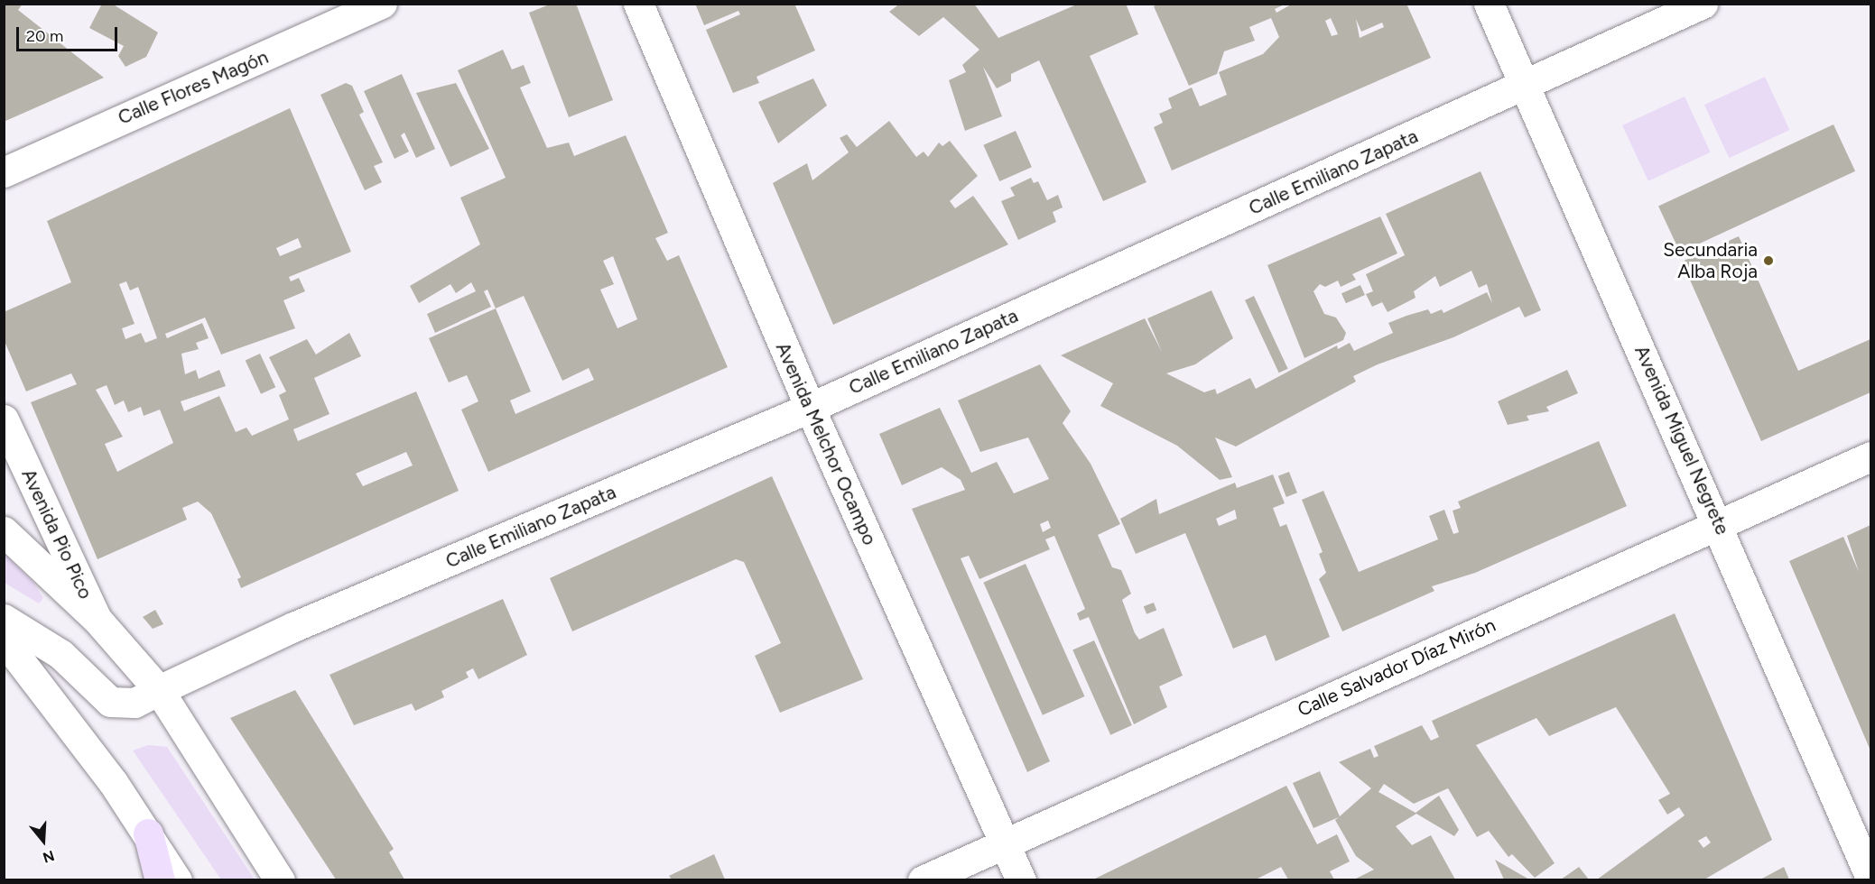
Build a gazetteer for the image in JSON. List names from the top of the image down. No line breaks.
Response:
{"streets":{"street":["Calle Flores Magón","Calle Emiliano Zapata","Avenida Miguel Negrete","Avenida Melchor Ocampo","Avenida Pio Pico","Calle Salvador Díaz Mirón"]},"crossings":[["Calle Emiliano Zapata","Avenida Miguel Negrete"],["Calle Emiliano Zapata","Avenida Melchor Ocampo"],["Avenida Miguel Negrete","Calle Salvador Díaz Mirón"],["Avenida Melchor Ocampo","Calle Salvador Díaz Mirón"]],"places":["Secundaria Alba Roja"],"scale_bar":"20 m","north":"bottom"}
